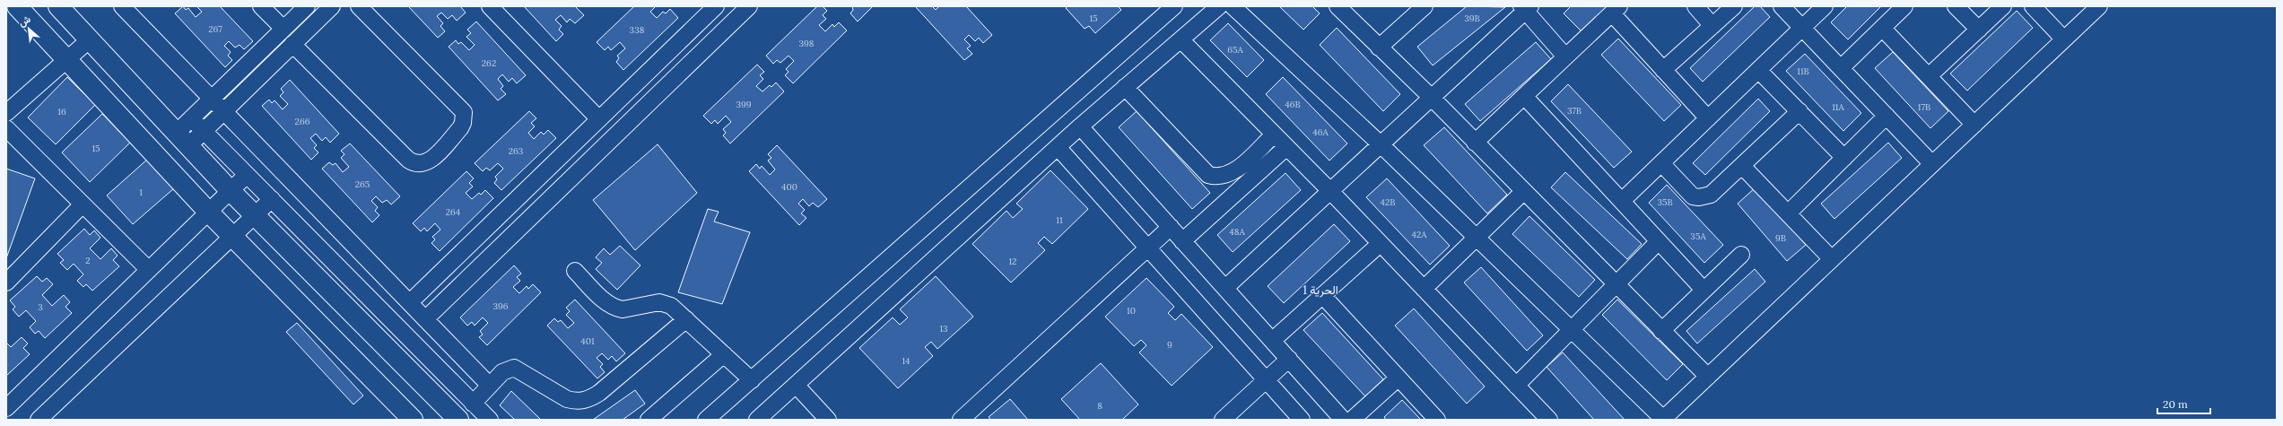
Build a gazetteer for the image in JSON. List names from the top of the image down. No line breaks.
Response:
{"districts":["الحرية 1"],"house_numbers":["15","39B","267","338","398","65A","262","11B","399","46B","11A","17B","37B","16","266","46A","15","263","265","400","1","42B","35B","264","11","48A","42A","35A","9B","2","12","396","3","10","13","401","9","14","8"],"scale_bar":"20 m","north":"top left"}
